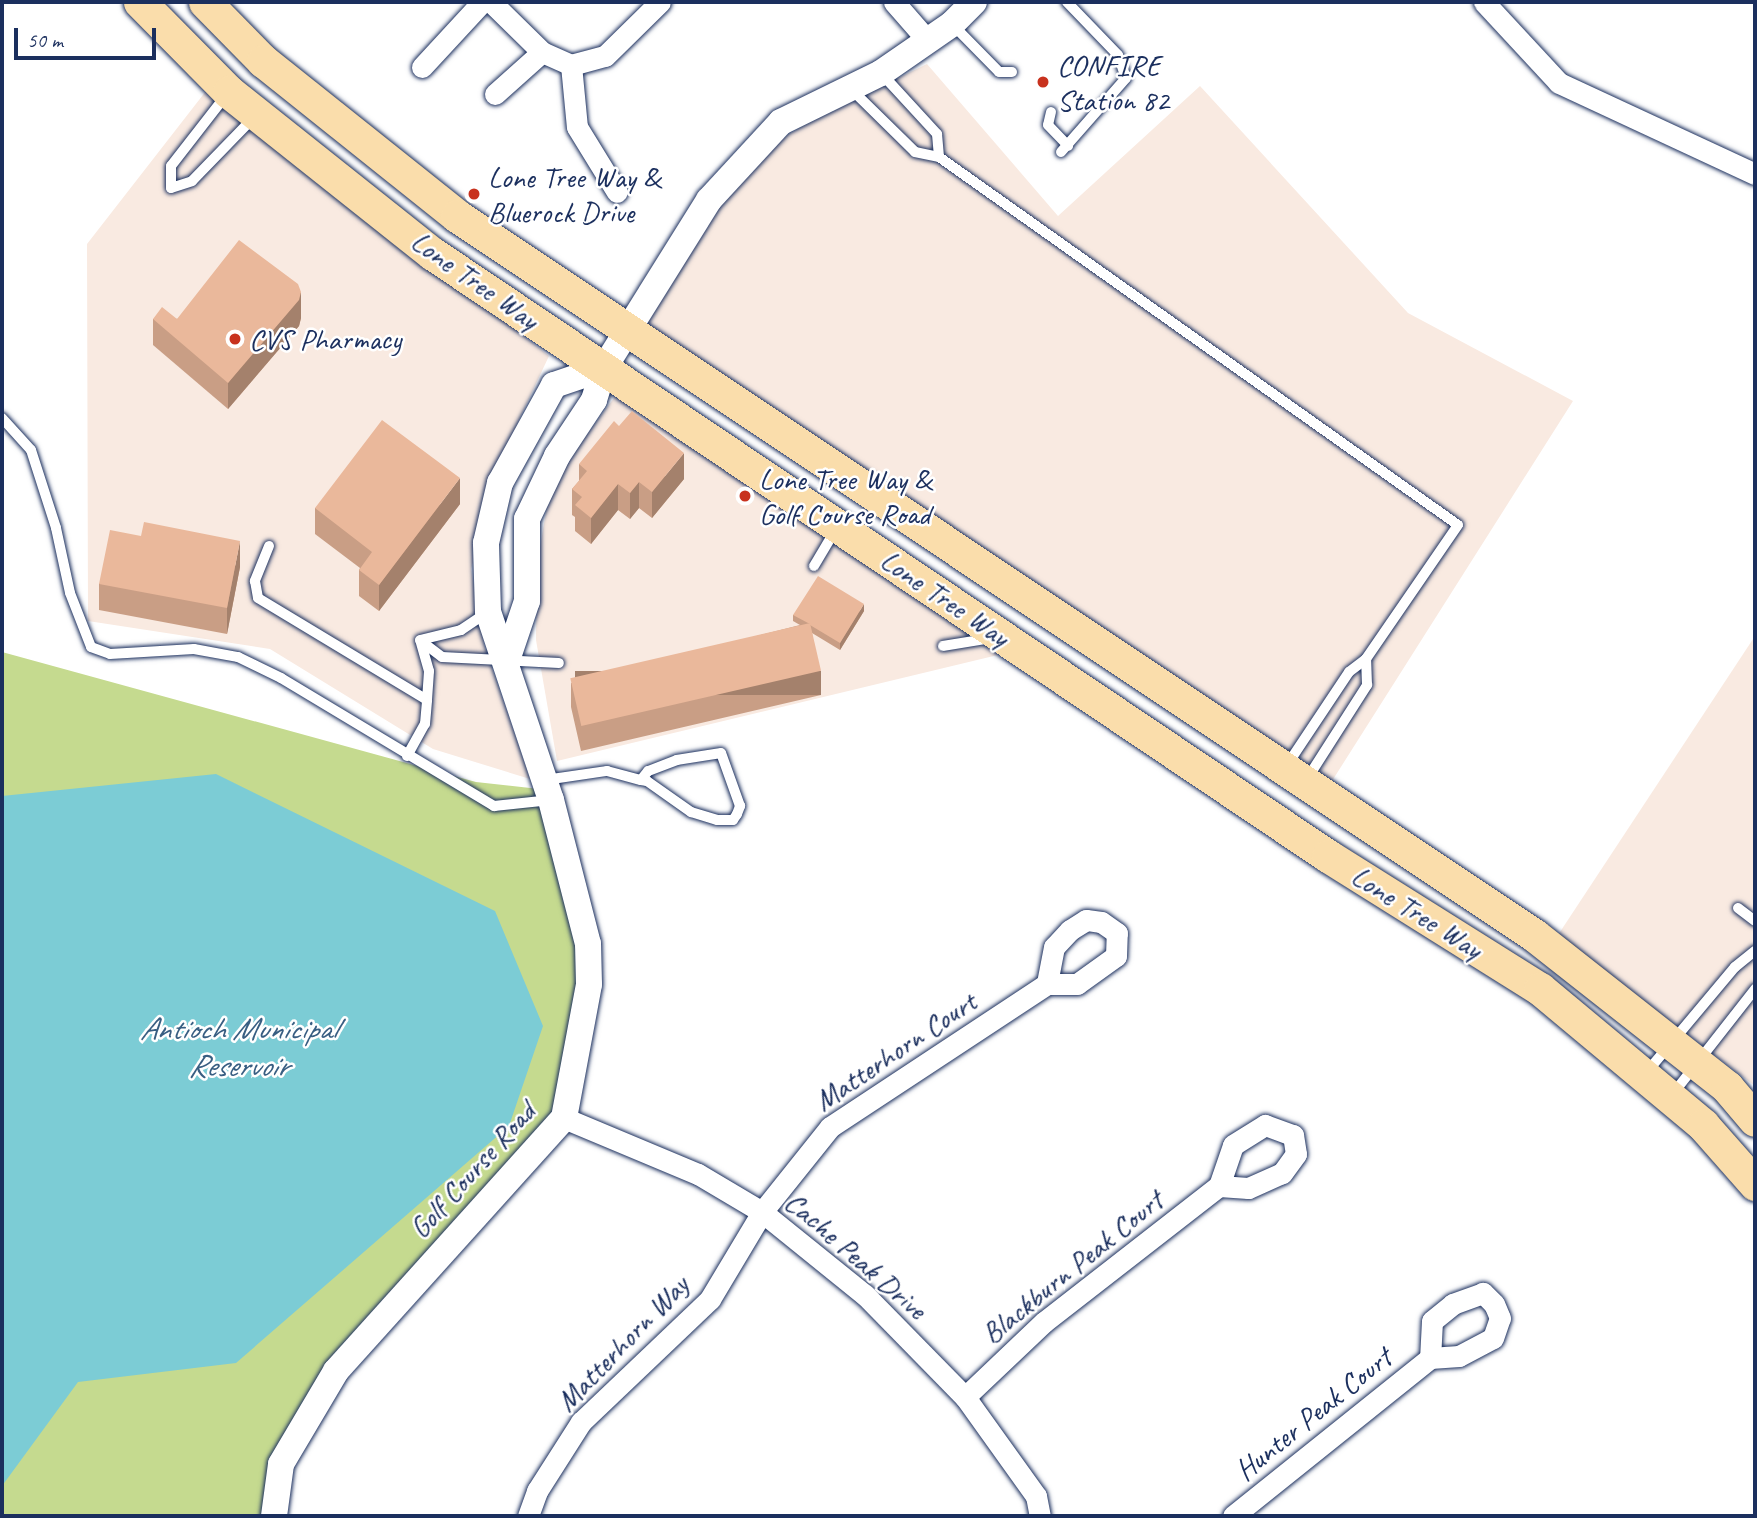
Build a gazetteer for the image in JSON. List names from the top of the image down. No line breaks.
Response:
{"streets":{"main road":["Lone Tree Way"],"street":["Matterhorn Court","Golf Course Road","Cache Peak Drive","Blackburn Peak Court","Matterhorn Way","Hunter Peak Court"]},"crossings":[["Lone Tree Way","Golf Course Road"],["Matterhorn Court","Cache Peak Drive"],["Matterhorn Court","Matterhorn Way"],["Golf Course Road","Cache Peak Drive"],["Cache Peak Drive","Blackburn Peak Court"],["Cache Peak Drive","Matterhorn Way"]],"water":["Antioch Municipal Reservoir"],"places":["CONFIRE Station 82","Lone Tree Way & Bluerock Drive","CVS Pharmacy","Lone Tree Way & Golf Course Road"],"scale_bar":"50 m"}
